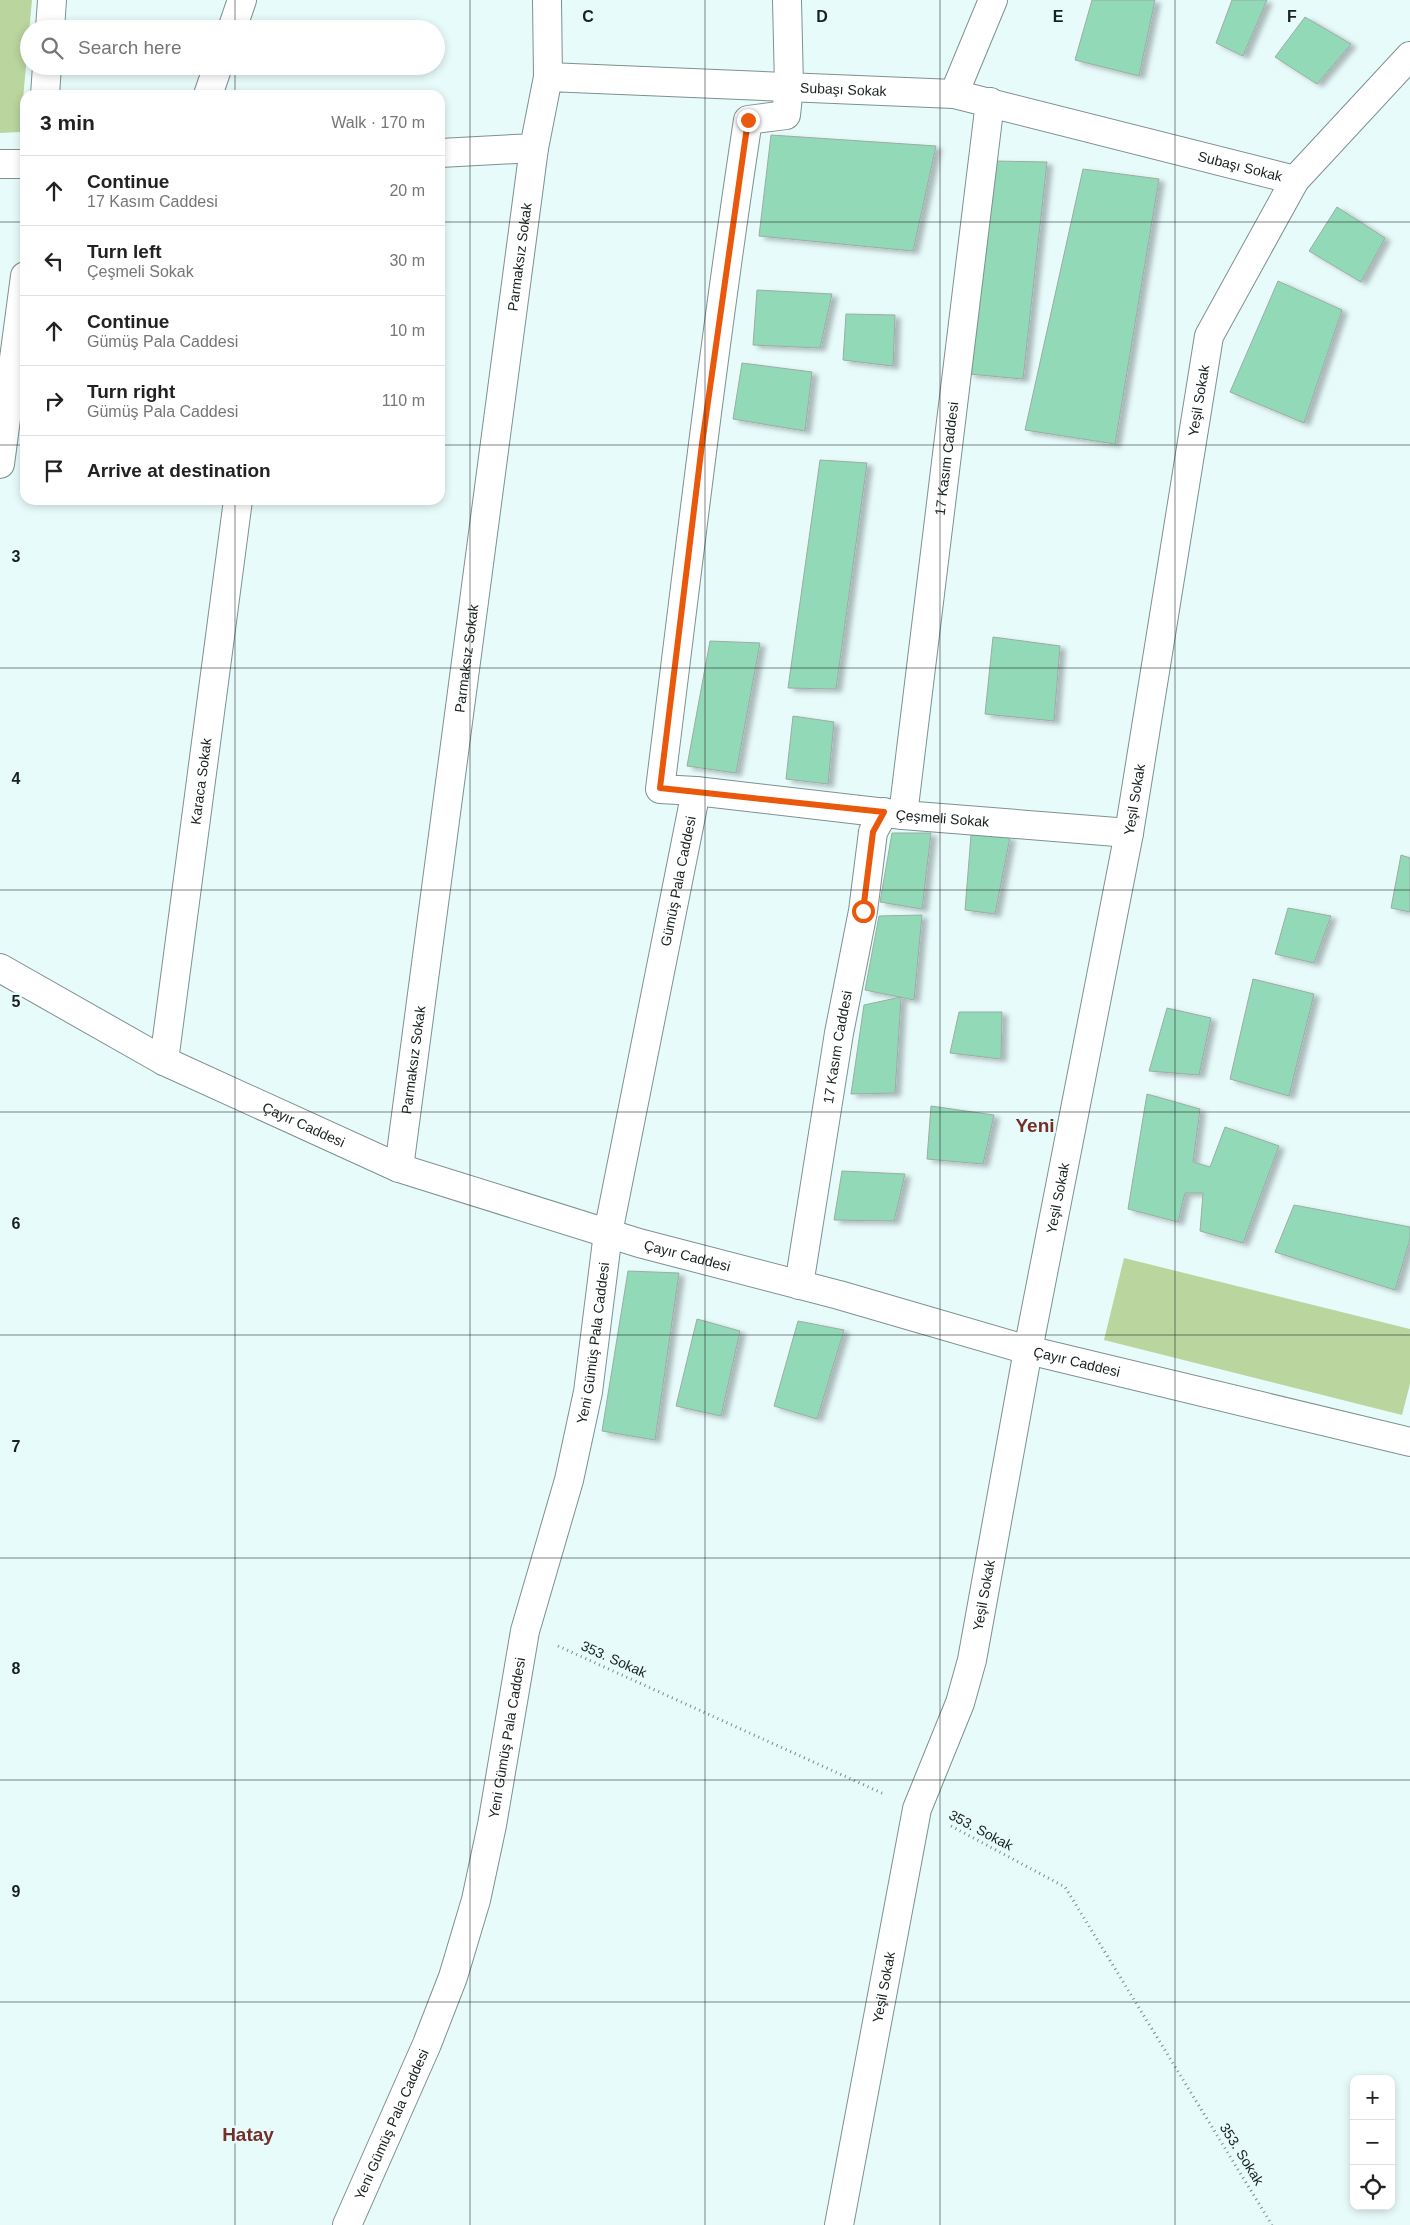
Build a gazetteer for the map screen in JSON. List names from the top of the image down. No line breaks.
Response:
{"streets":{"street":["Subaşı Sokak","Parmaksız Sokak","Yeşil Sokak","17 Kasım Caddesi","Karaca Sokak","Çeşmeli Sokak","Gümüş Pala Caddesi","Çayır Caddesi","Yeni Gümüş Pala Caddesi"],"path":["353. Sokak"]},"crossings":[["Subaşı Sokak","Yeşil Sokak"],["Subaşı Sokak","17 Kasım Caddesi"],["Parmaksız Sokak","Çayır Caddesi"],["Yeşil Sokak","Çeşmeli Sokak"],["Yeşil Sokak","Çayır Caddesi"],["Yeşil Sokak","353. Sokak"],["17 Kasım Caddesi","Çeşmeli Sokak"],["17 Kasım Caddesi","Çayır Caddesi"],["Karaca Sokak","Çayır Caddesi"],["Çeşmeli Sokak","Gümüş Pala Caddesi"],["Gümüş Pala Caddesi","Çayır Caddesi"],["Gümüş Pala Caddesi","Yeni Gümüş Pala Caddesi"],["Çayır Caddesi","Yeni Gümüş Pala Caddesi"],["Yeni Gümüş Pala Caddesi","353. Sokak"]],"districts":["Yeni","Hatay"],"page":{"search":"Search here","heading":["3 min","Walk · 170 m"],"list":[["Continue","17 Kasım Caddesi","20 m"],["Turn left","Çeşmeli Sokak","30 m"],["Continue","Gümüş Pala Caddesi","10 m"],["Turn right","Gümüş Pala Caddesi","110 m"],"Arrive at destination"],"map_buttons":["+","−"]},"grid":{"columns":["C","D","E","F"],"rows":["3","4","5","6","7","8","9"]}}
